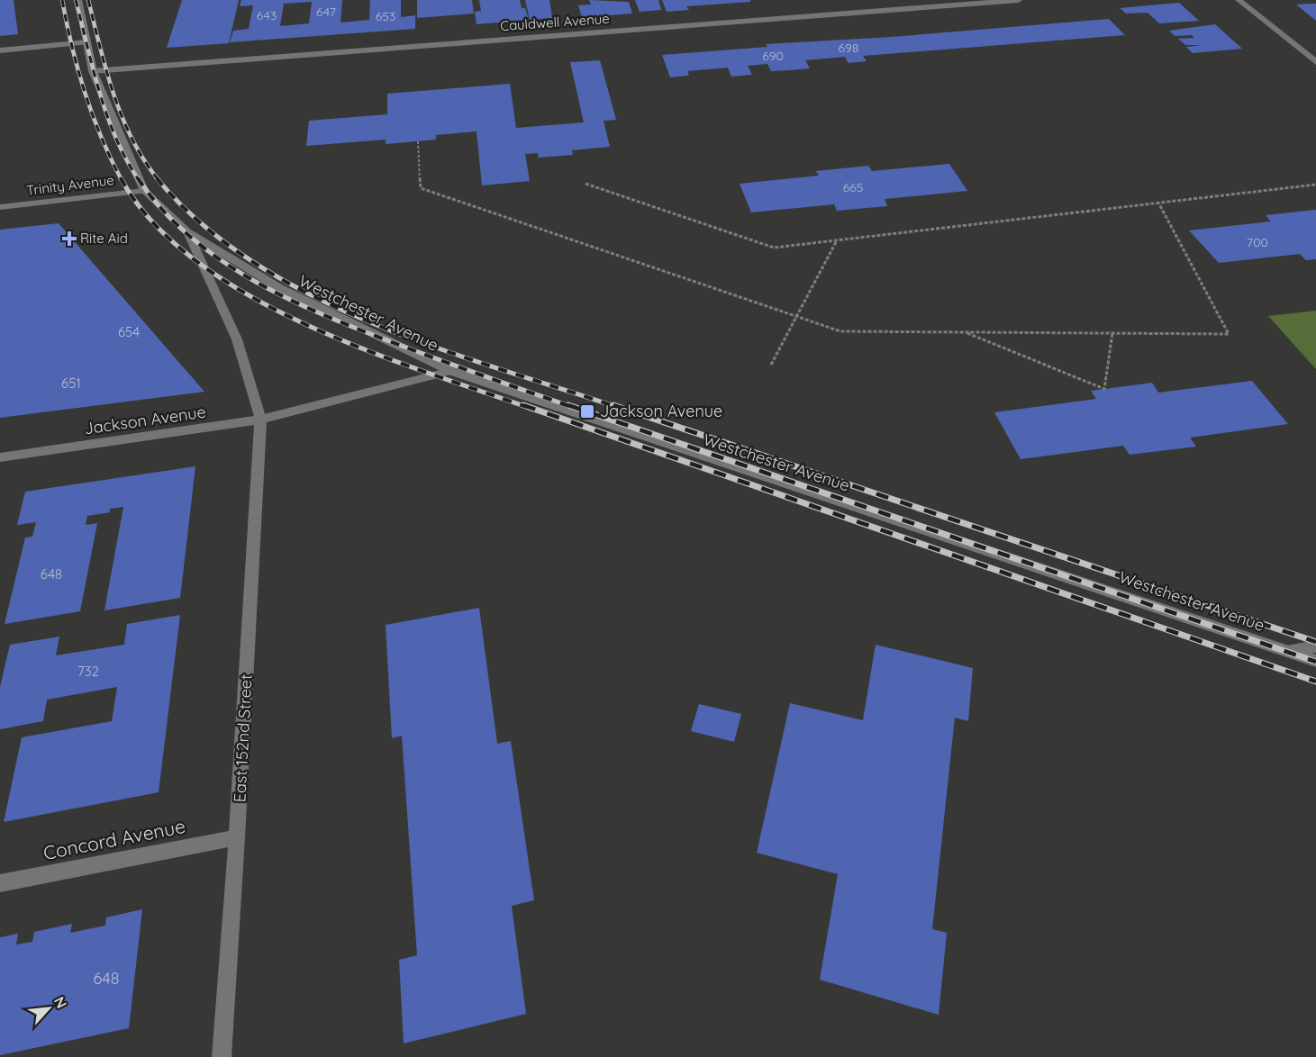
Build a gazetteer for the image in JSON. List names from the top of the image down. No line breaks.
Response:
{"streets":{"street":["Cauldwell Avenue","Trinity Avenue","Westchester Avenue","Jackson Avenue","East 152nd Street","Concord Avenue"]},"crossings":[["Cauldwell Avenue","Westchester Avenue"],["Trinity Avenue","Westchester Avenue"],["Westchester Avenue","Jackson Avenue"],["Westchester Avenue","East 152nd Street"],["Jackson Avenue","East 152nd Street"],["East 152nd Street","Concord Avenue"]],"places":{"health":["Rite Aid"],"transit":["Jackson Avenue"]},"house_numbers":["647","643","653","698","690","665","700","654","651","648","732","648"],"north":"top right"}
